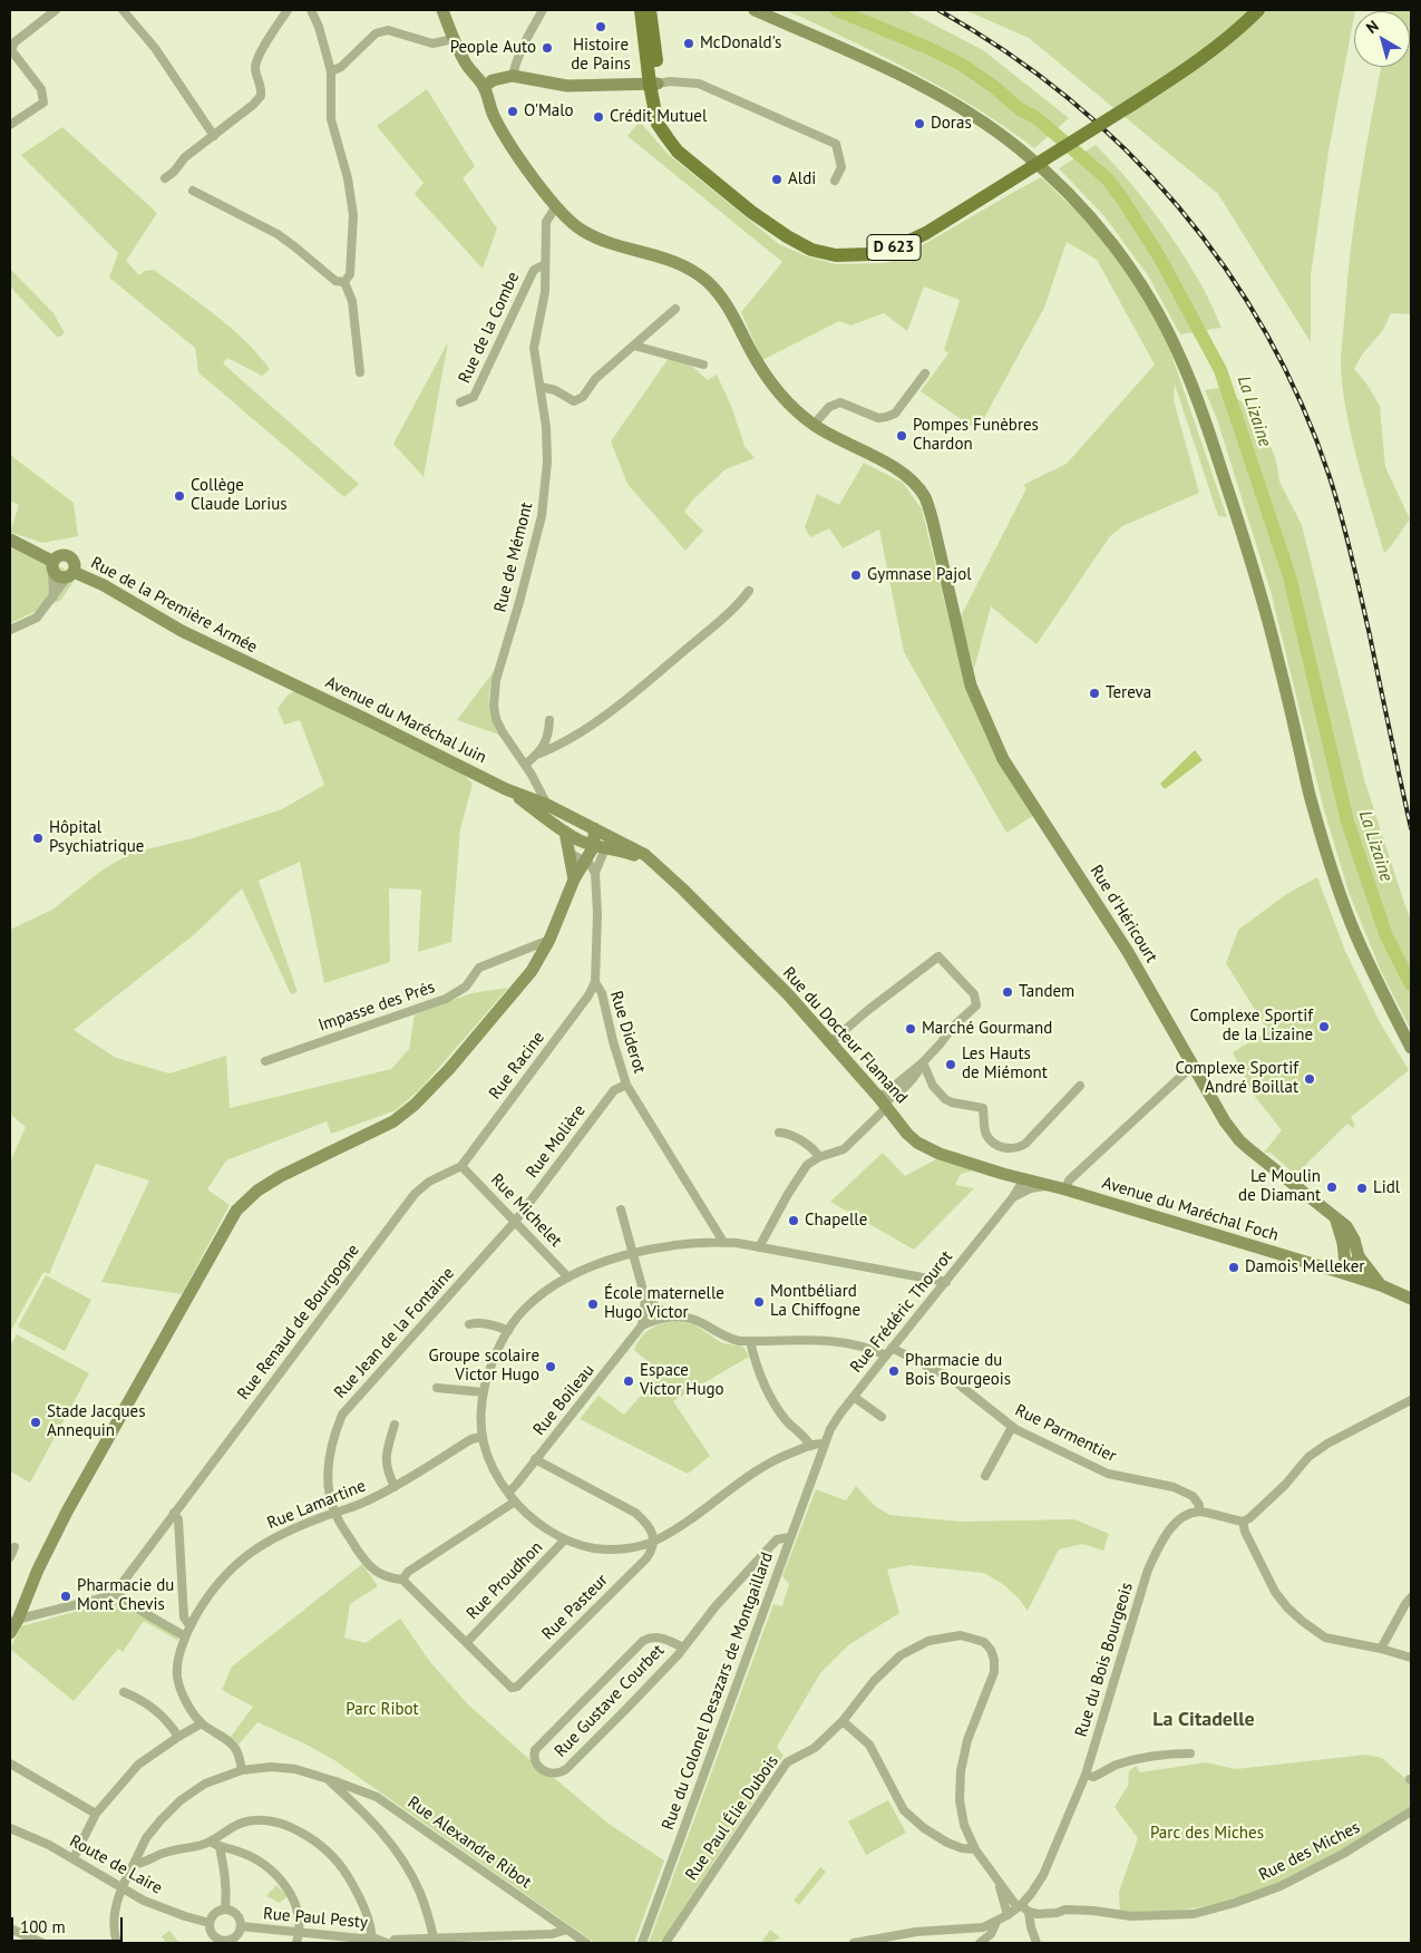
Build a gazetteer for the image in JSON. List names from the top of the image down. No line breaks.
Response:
{"streets":{"main road":["D 623"],"street":["Rue de la Combe","Rue de Mémont","Rue de la Première Armée","Avenue du Maréchal Juin","Rue d'Héricourt","Impasse des Prés","Rue Diderot","Rue du Docteur Flamand","Rue Racine","Rue Molière","Avenue du Maréchal Foch","Rue Michelet","Rue Frédéric Thourot","Rue Renaud de Bourgogne","Rue Jean de la Fontaine","Rue Boileau","Rue Parmentier","Rue Lamartine","Rue Proudhon","Rue Pasteur","Rue du Bois Bourgeois","Rue du Colonel Desazars de Montgaillard","Rue Gustave Courbet","Rue Paul Élie Dubois","Rue Alexandre Ribot","Rue des Miches","Route de Laire","Rue Paul Pesty"]},"crossings":[["Rue de la Combe","Rue de Mémont"],["Rue de Mémont","Rue d'Héricourt"],["Rue de la Première Armée","Avenue du Maréchal Juin"],["Avenue du Maréchal Juin","Rue Diderot"],["Avenue du Maréchal Juin","Rue du Docteur Flamand"],["Rue d'Héricourt","Avenue du Maréchal Foch"],["Rue Diderot","Rue Racine"],["Rue Diderot","Rue Molière"],["Rue du Docteur Flamand","Avenue du Maréchal Foch"],["Rue du Docteur Flamand","Rue Frédéric Thourot"],["Rue Racine","Rue Michelet"],["Rue Racine","Rue Renaud de Bourgogne"],["Rue Molière","Rue Michelet"],["Rue Molière","Rue Jean de la Fontaine"],["Avenue du Maréchal Foch","Rue Frédéric Thourot"],["Rue Michelet","Rue Renaud de Bourgogne"],["Rue Michelet","Rue Jean de la Fontaine"],["Rue Frédéric Thourot","Rue Parmentier"],["Rue Frédéric Thourot","Rue du Colonel Desazars de Montgaillard"],["Rue Jean de la Fontaine","Rue Lamartine"],["Rue Parmentier","Rue du Bois Bourgeois"],["Rue Lamartine","Rue Alexandre Ribot"],["Rue Proudhon","Rue Pasteur"],["Rue du Bois Bourgeois","Rue Paul Élie Dubois"],["Rue du Bois Bourgeois","Rue des Miches"],["Rue du Colonel Desazars de Montgaillard","Rue Gustave Courbet"],["Rue Paul Élie Dubois","Rue des Miches"],["Rue Alexandre Ribot","Route de Laire"],["Route de Laire","Rue Paul Pesty"]],"districts":["La Citadelle"],"water":["La Lizaine"],"parks":["Parc Ribot","Parc des Miches"],"places":["Histoire de Pains","McDonald's","People Auto","O'Malo","Crédit Mutuel","Doras","Aldi","Pompes Funèbres Chardon","Collège Claude Lorius","Gymnase Pajol","Tereva","Hôpital Psychiatrique","Tandem","Complexe Sportif de la Lizaine","Marché Gourmand","Les Hauts de Miémont","Complexe Sportif André Boillat","Le Moulin de Diamant","Lidl","Chapelle","Damois Melleker","Montbéliard La Chiffogne","École maternelle Hugo Victor","Groupe scolaire Victor Hugo","Pharmacie du Bois Bourgeois","Espace Victor Hugo","Stade Jacques Annequin","Pharmacie du Mont Chevis"],"scale_bar":"100 m","north":"top left"}
